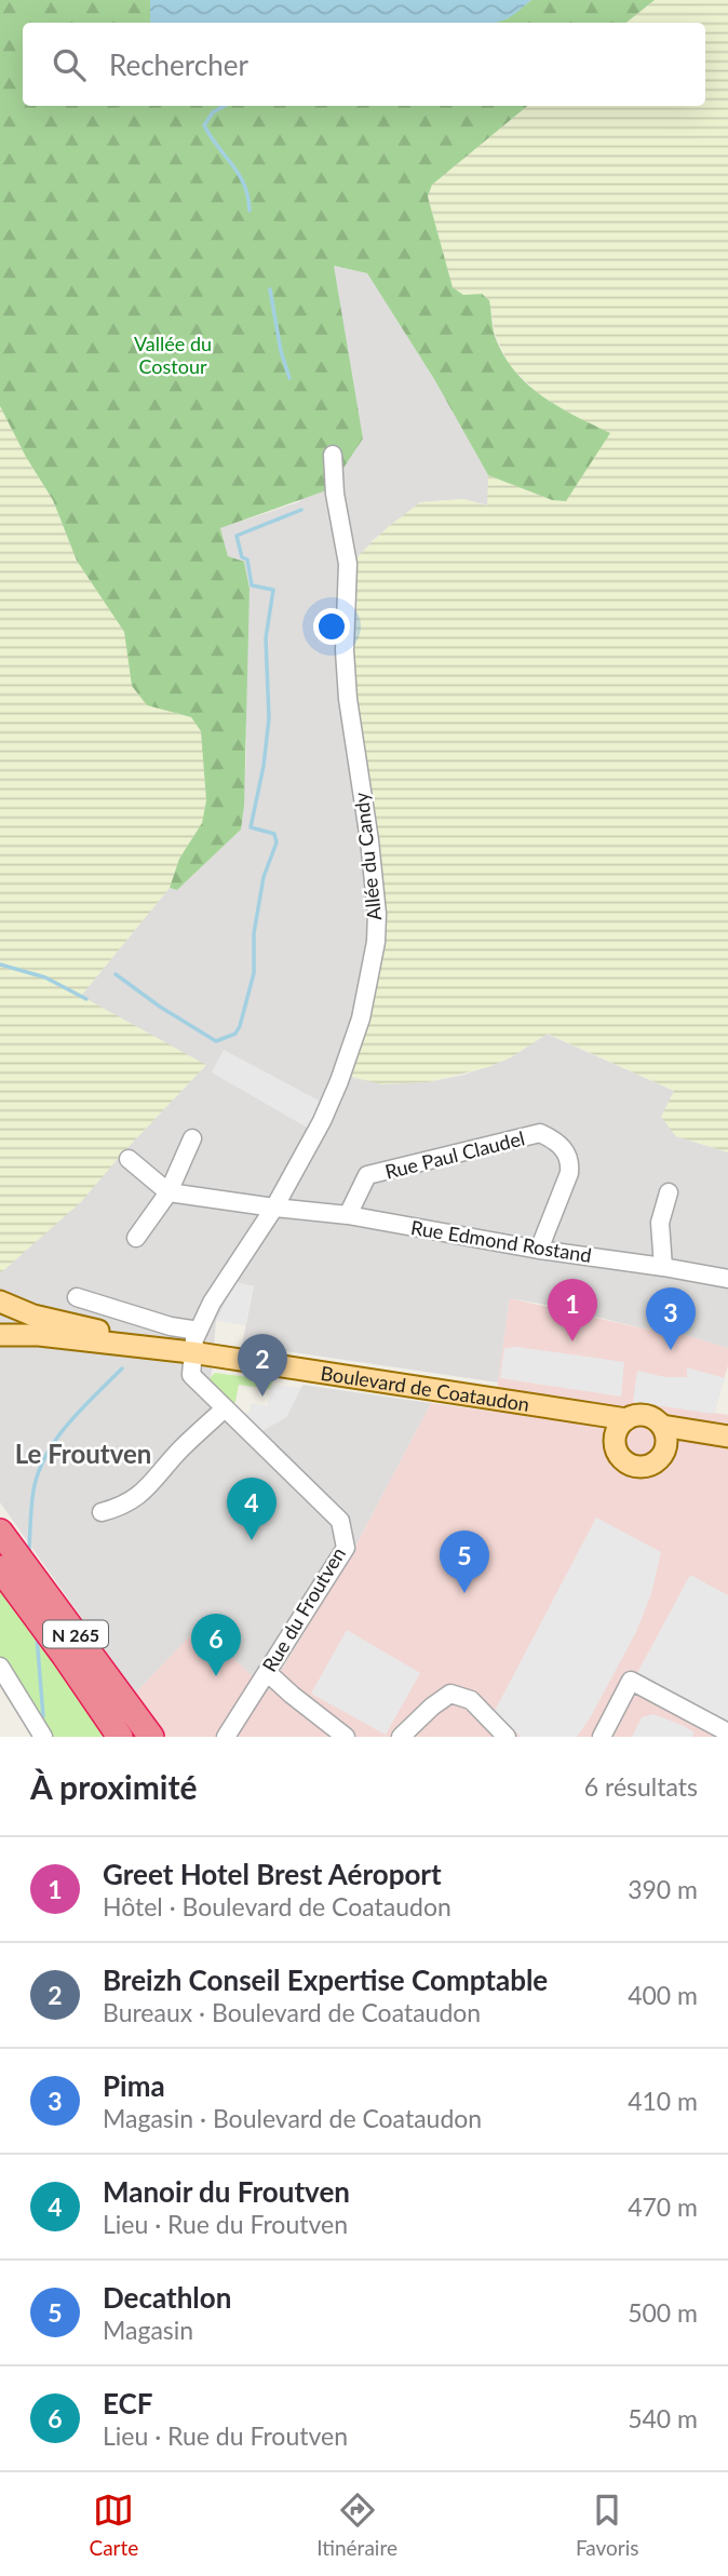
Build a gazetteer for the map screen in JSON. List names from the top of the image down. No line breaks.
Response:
{"streets":{"highway":["N 265"],"main road":["Boulevard de Coataudon"],"street":["Allée du Candy","Rue Paul Claudel","Rue Edmond Rostand","Rue du Froutven"]},"crossings":[["Allée du Candy","Rue Edmond Rostand"],["Allée du Candy","Boulevard de Coataudon"],["Allée du Candy","Rue du Froutven"],["Rue Paul Claudel","Rue Edmond Rostand"],["Boulevard de Coataudon","Rue du Froutven"]],"districts":["Le Froutven"],"parks":["Vallée du Costour"],"page":{"search":"Rechercher","pins":["1","3","2","4","5","6"],"heading":["À proximité","6 résultats"],"list":[{"mark":"1","name":"Greet Hotel Brest Aéroport","note":"Hôtel · Boulevard de Coataudon","value":"390 m"},{"mark":"2","name":"Breizh Conseil Expertise Comptable","note":"Bureaux · Boulevard de Coataudon","value":"400 m"},{"mark":"3","name":"Pima","note":"Magasin · Boulevard de Coataudon","value":"410 m"},{"mark":"4","name":"Manoir du Froutven","note":"Lieu · Rue du Froutven","value":"470 m"},{"mark":"5","name":"Decathlon","note":"Magasin","value":"500 m"},{"mark":"6","name":"ECF","note":"Lieu · Rue du Froutven","value":"540 m"}],"nav":["Carte","Itinéraire","Favoris"]}}
